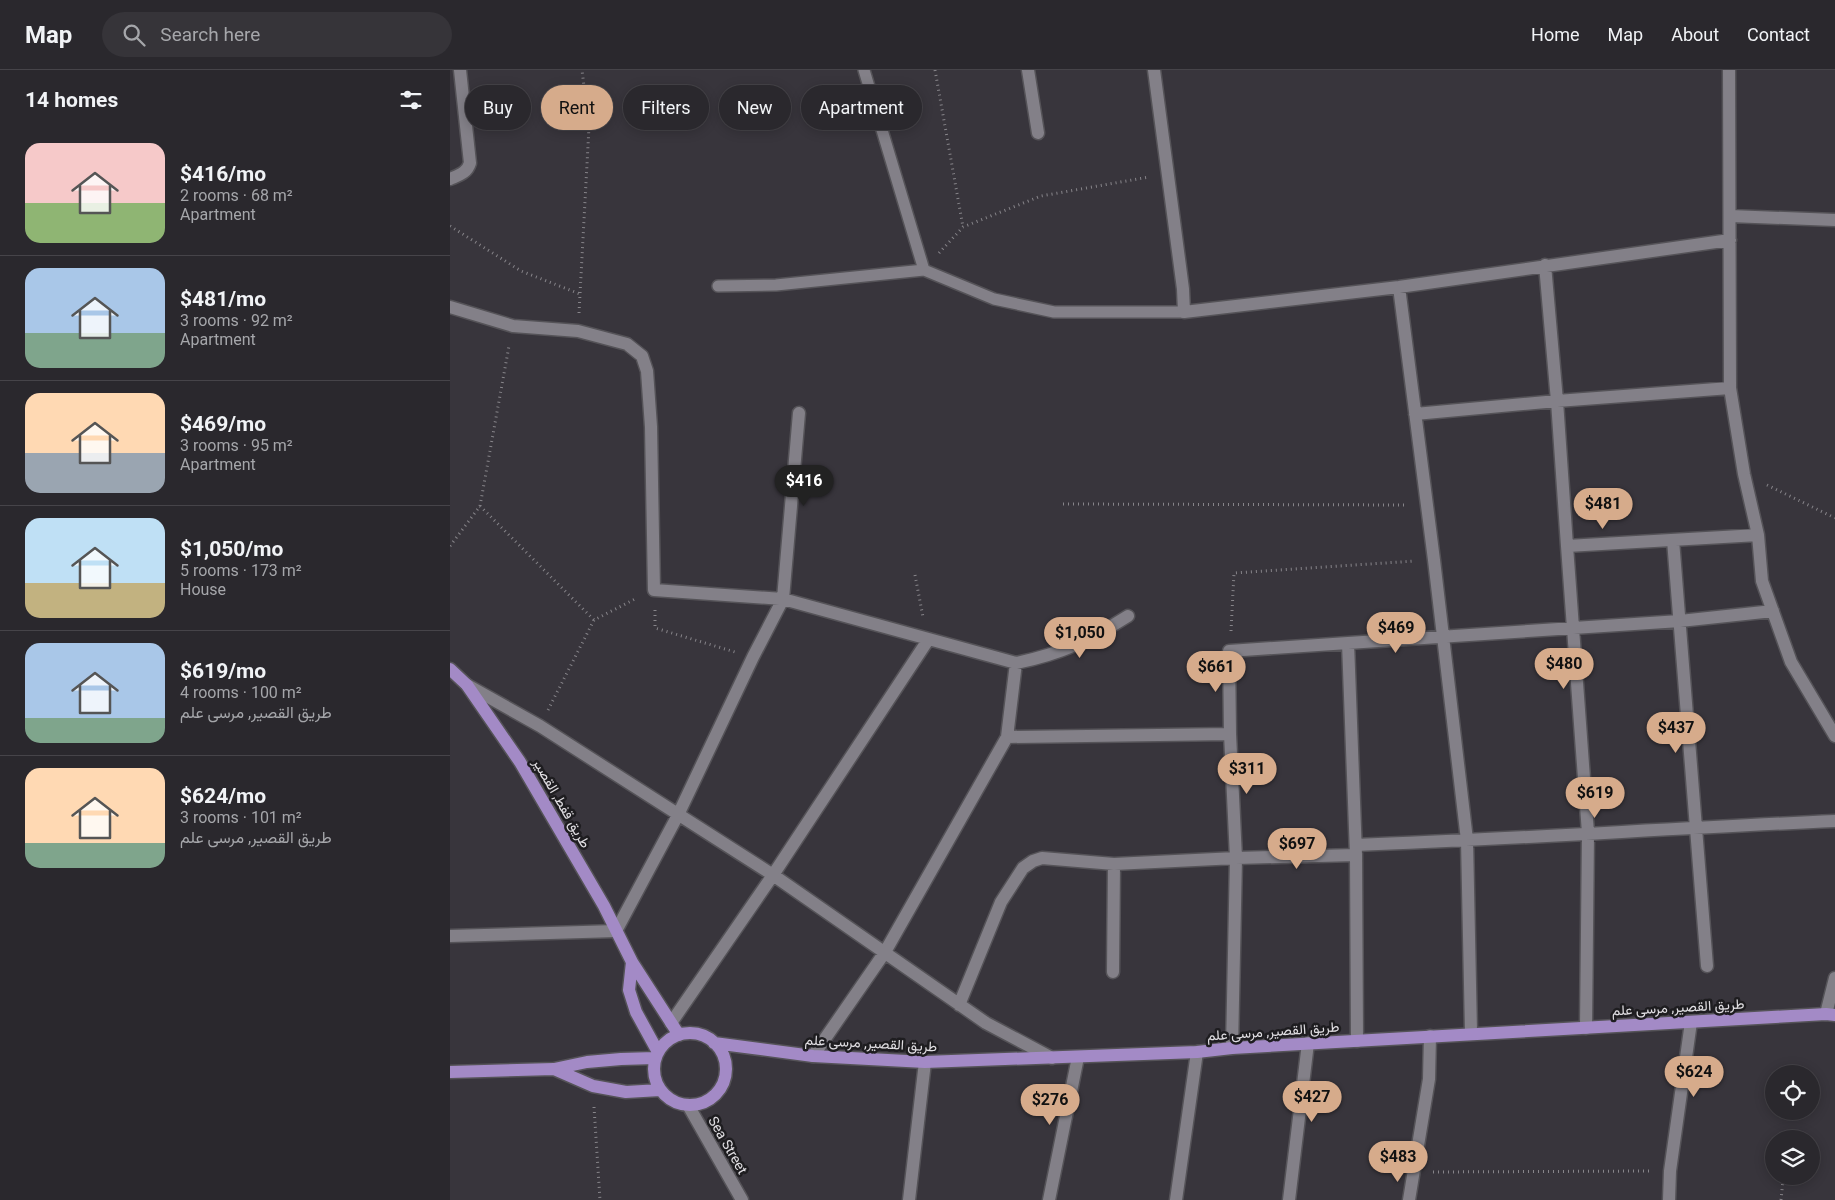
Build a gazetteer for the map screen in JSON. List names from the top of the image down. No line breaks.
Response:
{"streets":{"main road":["طريق قفط, القصير","طريق القصير, مرسى علم"],"street":["Sea Street"]},"crossings":[["طريق قفط, القصير","طريق القصير, مرسى علم"],["طريق قفط, القصير","Sea Street"],["طريق القصير, مرسى علم","Sea Street"]],"page":{"header":"Map","search":"Search here","nav":["Home","Map","About","Contact"],"heading":"14 homes","chip":["Buy","Rent","Filters","New","Apartment"],"list":[{"name":"$416/mo","note":"2 rooms · 68 m² · Apartment"},{"name":"$481/mo","note":"3 rooms · 92 m² · Apartment"},{"name":"$469/mo","note":"3 rooms · 95 m² · Apartment"},{"name":"$1,050/mo","note":"5 rooms · 173 m² · House"},{"name":"$619/mo","note":"4 rooms · 100 m² · طريق القصير, مرسى علم"},{"name":"$624/mo","note":"3 rooms · 101 m² · طريق القصير, مرسى علم"}],"price":["$416","$481","$469","$1,050","$480","$661","$437","$311","$619","$697","$624","$427","$276","$483"]}}
